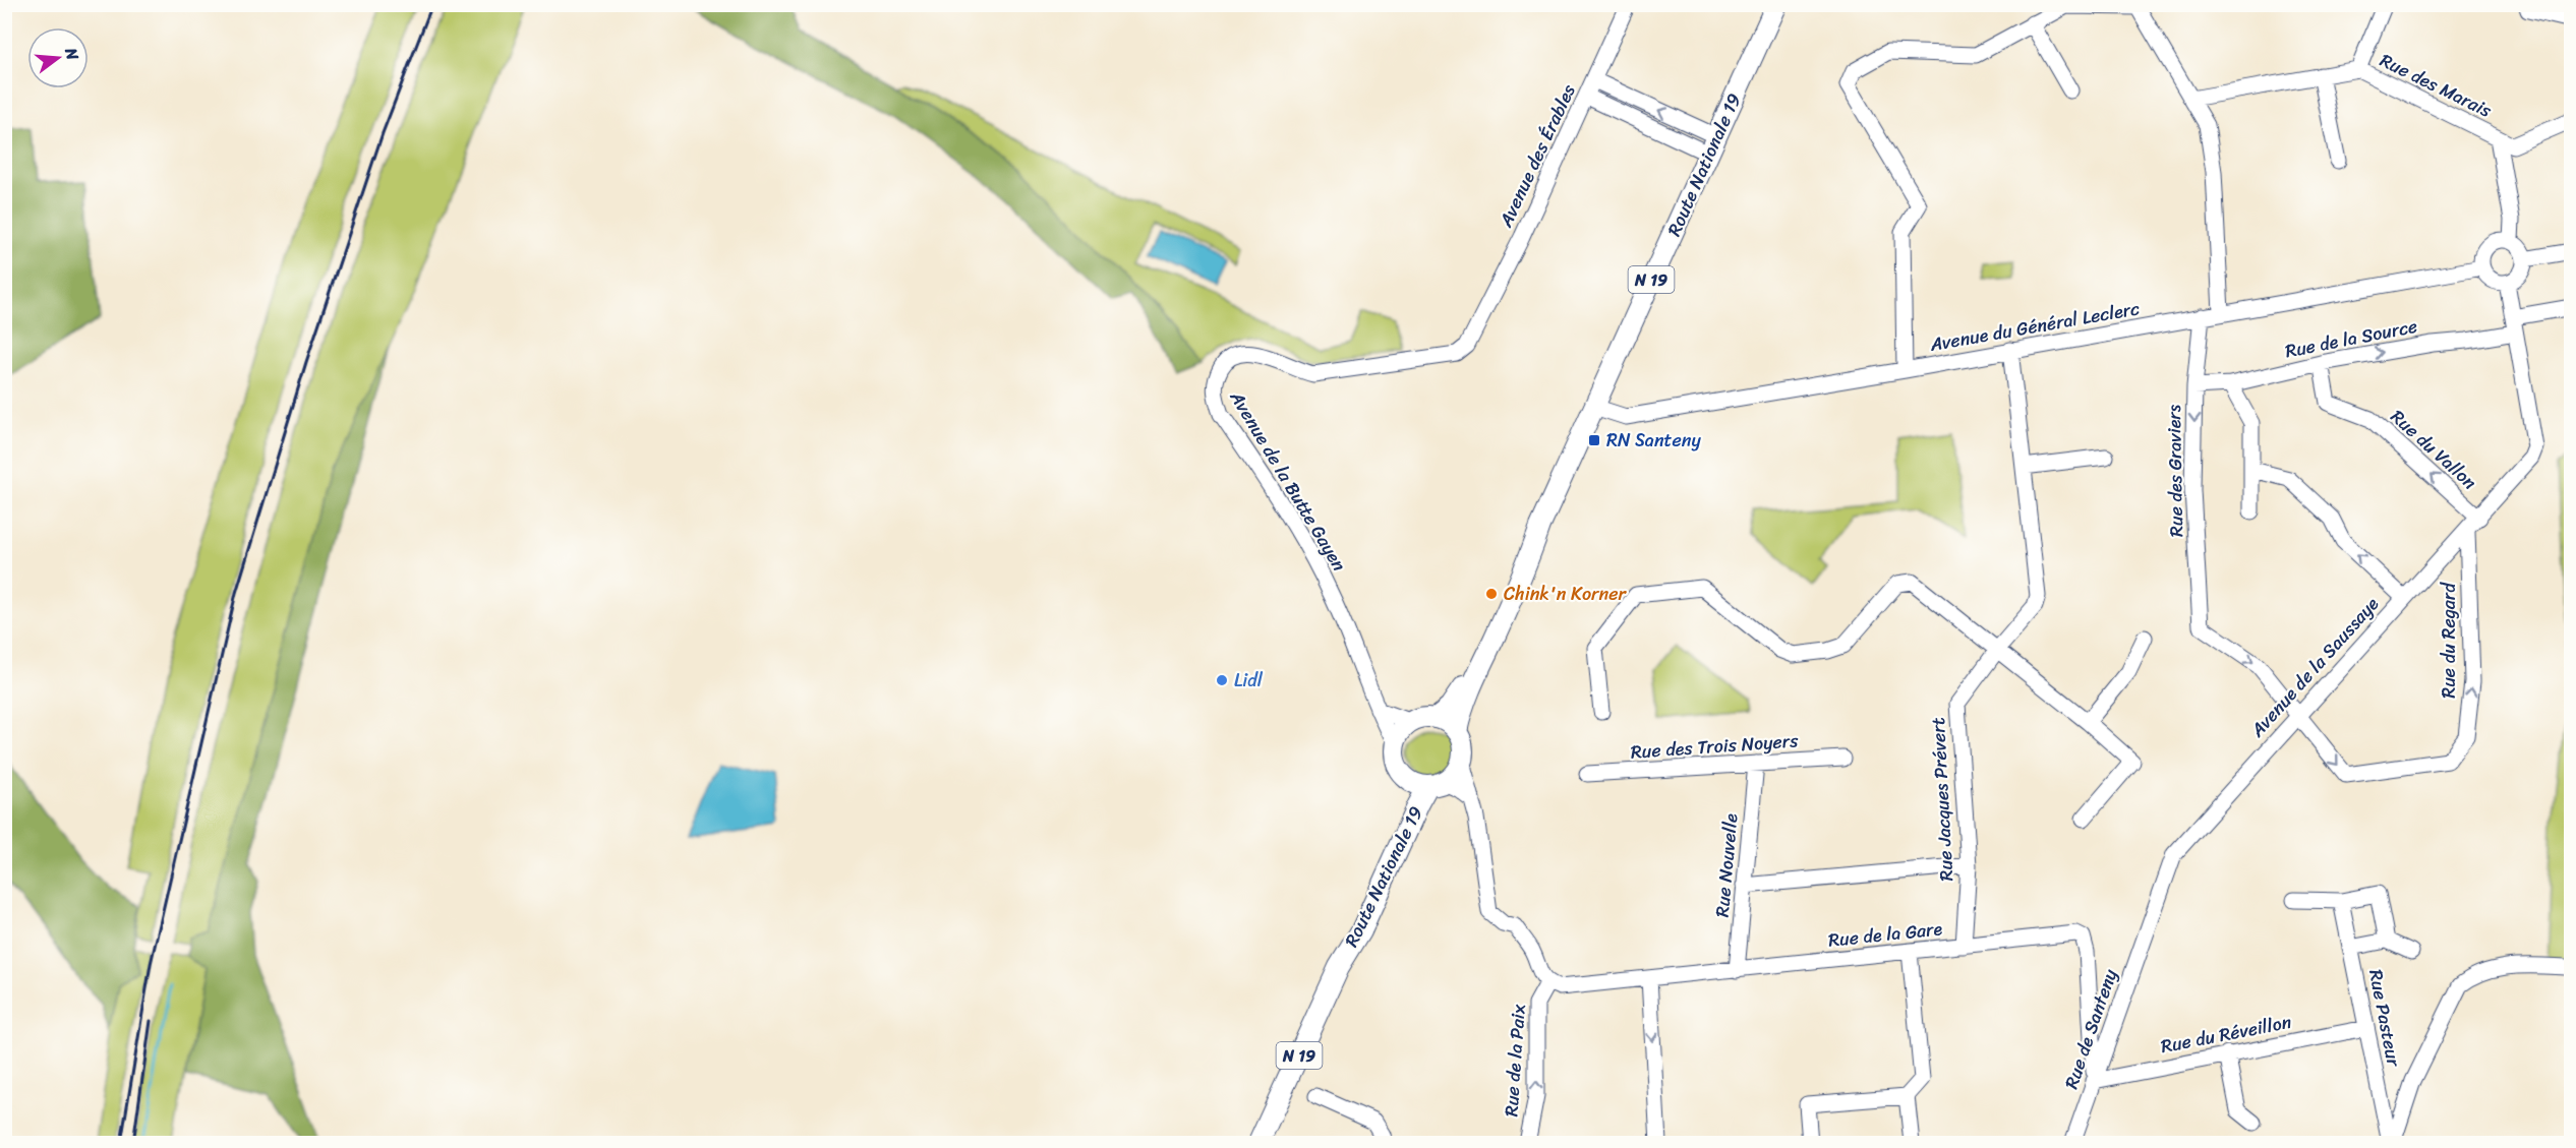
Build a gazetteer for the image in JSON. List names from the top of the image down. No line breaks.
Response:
{"streets":{"main road":["Route Nationale 19","N 19"],"street":["Rue des Marais","Avenue des Érables","Avenue du Général Leclerc","Rue de la Source","Rue du Vallon","Rue des Graviers","Avenue de la Butte Gayen","Rue du Regard","Avenue de la Saussaye","Rue des Trois Noyers","Rue Jacques Prévert","Rue Nouvelle","Rue de la Gare","Rue Pasteur","Rue de Santeny","Rue du Réveillon","Rue de la Paix"]},"crossings":[["Rue des Marais","Avenue du Général Leclerc"],["Avenue des Érables","Avenue de la Butte Gayen"],["Route Nationale 19","Avenue du Général Leclerc"],["Route Nationale 19","Avenue de la Butte Gayen"],["Avenue du Général Leclerc","Rue des Graviers"],["Avenue du Général Leclerc","Rue Jacques Prévert"],["Rue de la Source","Rue du Vallon"],["Rue de la Source","Rue des Graviers"],["Rue de la Source","Avenue de la Saussaye"],["Rue du Vallon","Avenue de la Saussaye"],["Rue des Graviers","Rue du Regard"],["Rue du Regard","Avenue de la Saussaye"],["Avenue de la Saussaye","Rue de Santeny"],["Rue des Trois Noyers","Rue Nouvelle"],["Rue Jacques Prévert","Rue de la Gare"],["Rue Nouvelle","Rue de la Gare"],["Rue de la Gare","Rue de Santeny"],["Rue de la Gare","Rue du Réveillon"],["Rue de la Gare","Rue de la Paix"],["Rue Pasteur","Rue du Réveillon"],["Rue de Santeny","Rue du Réveillon"]],"one_way":["Rue de la Source"],"places":{"transit":["RN Santeny"],"other":["Chink'n Korner","Lidl"]},"north":"right"}
